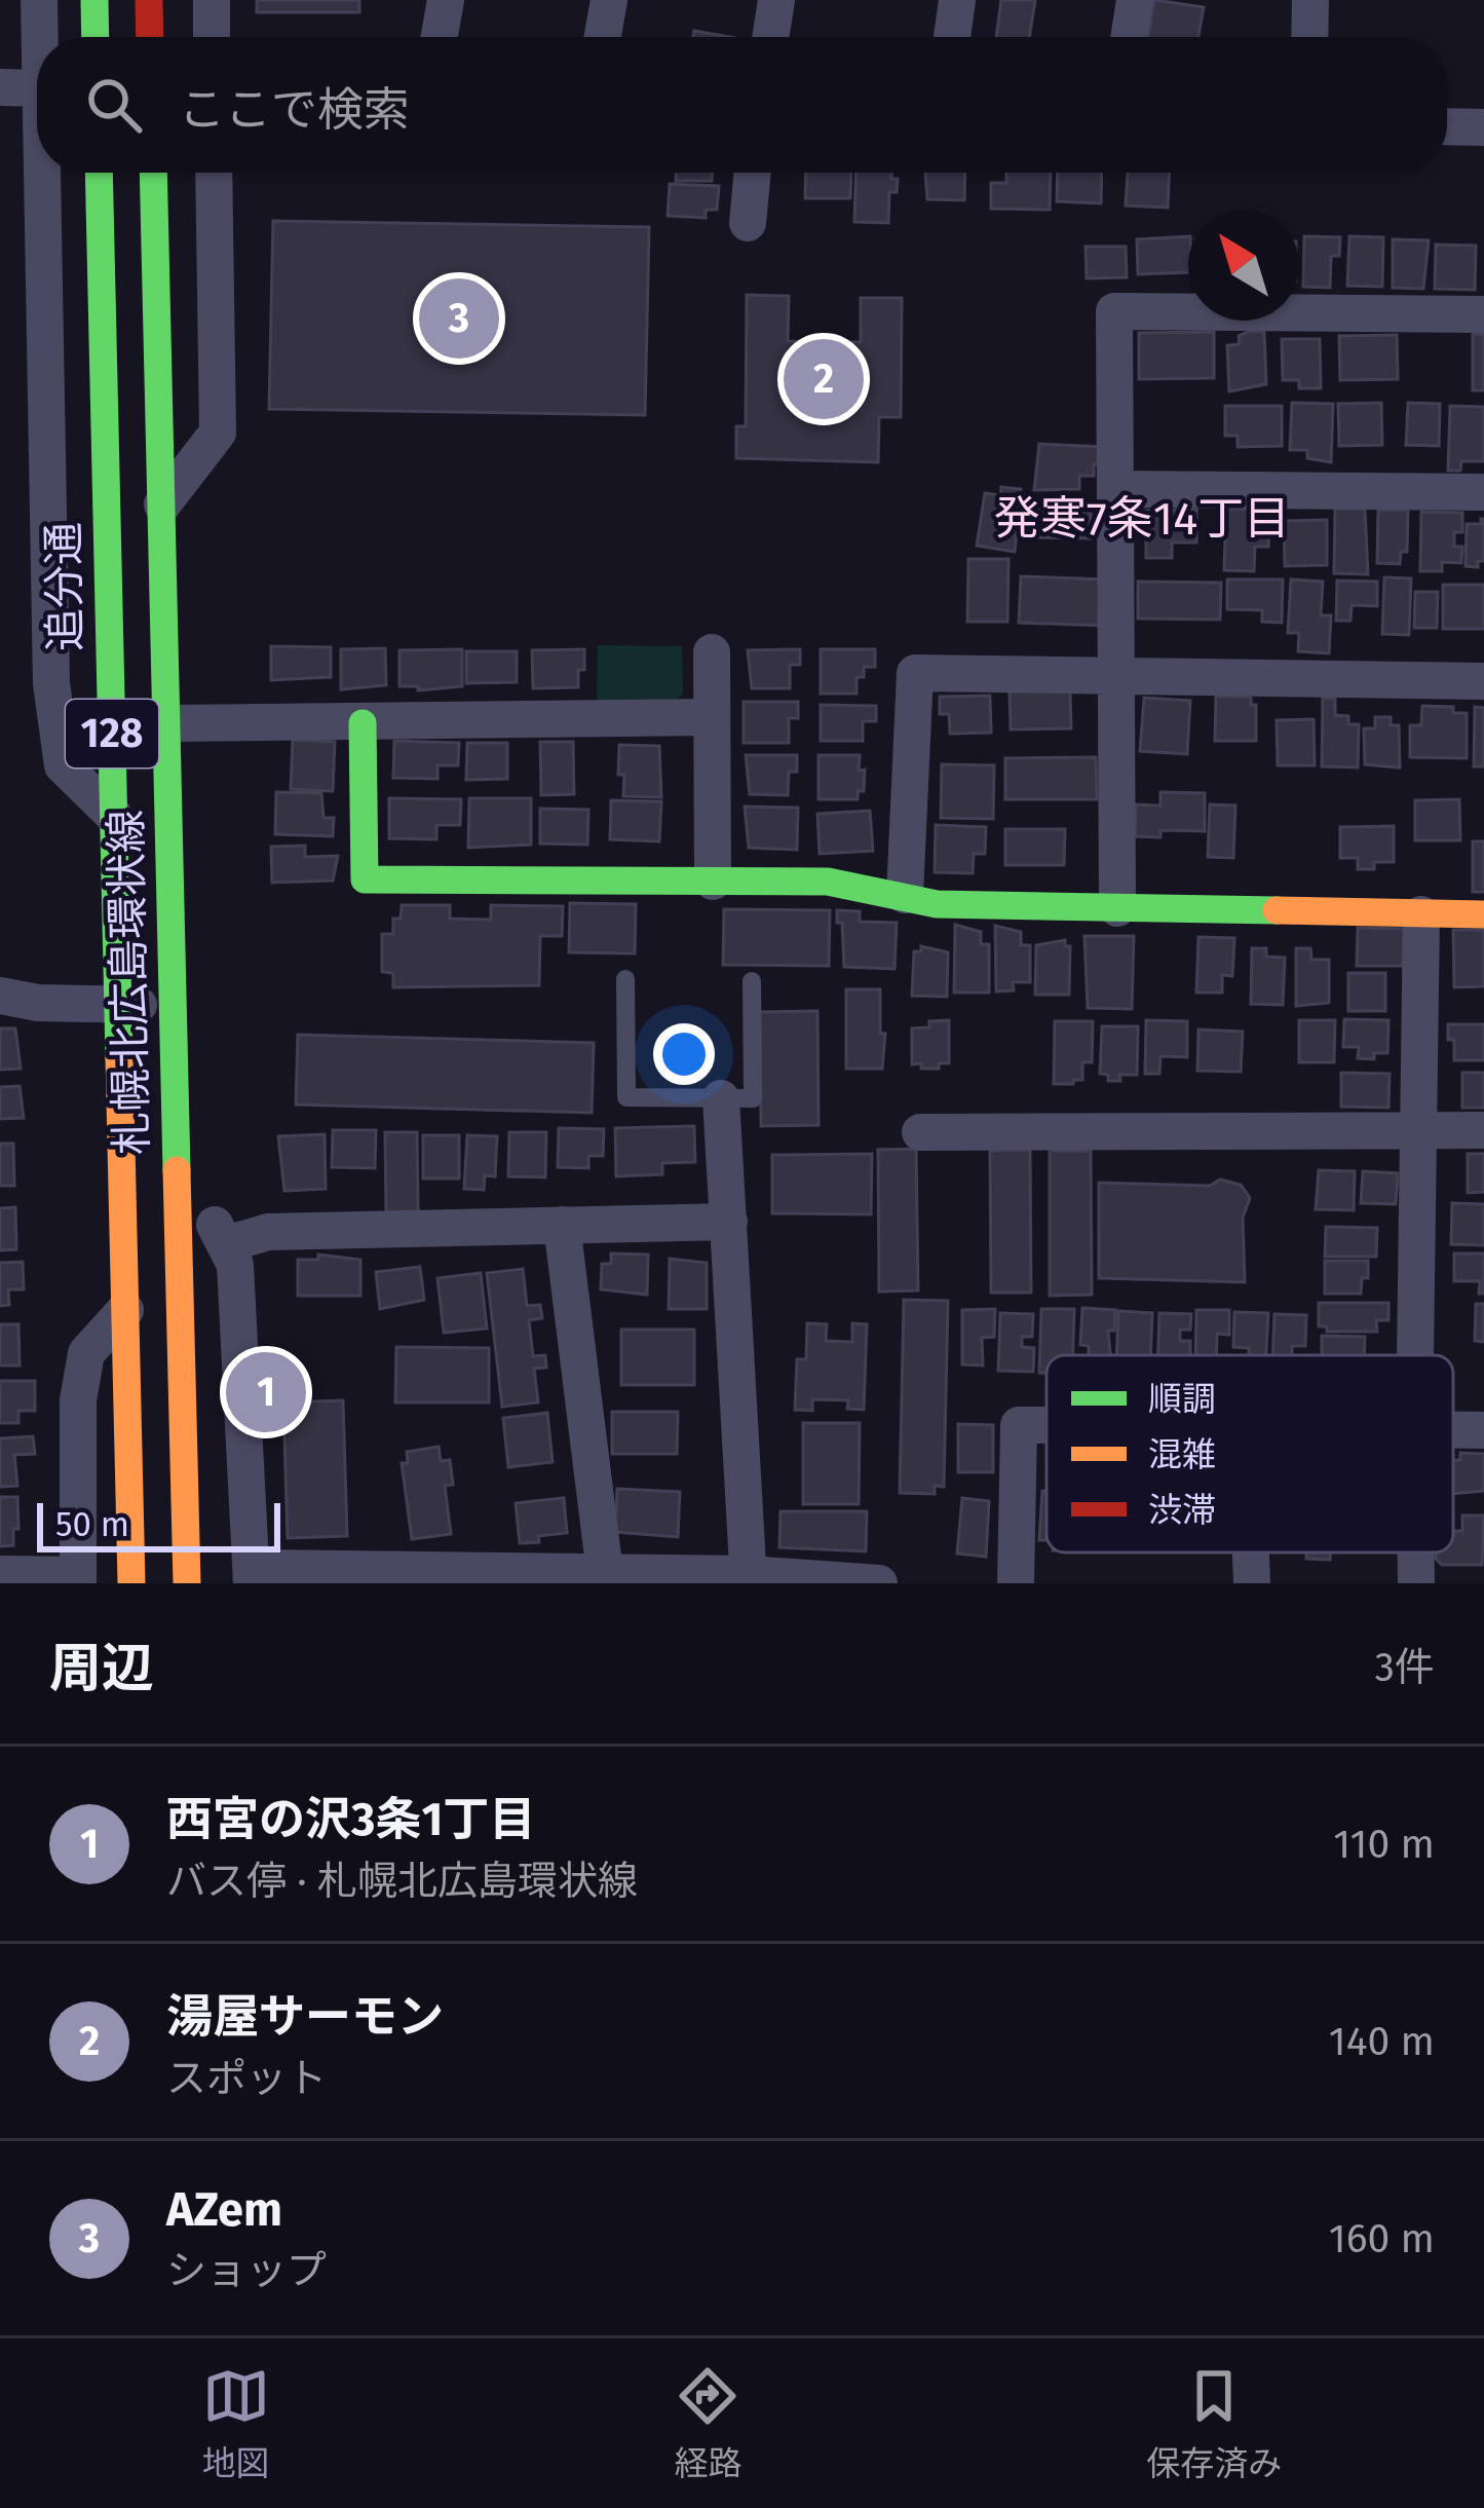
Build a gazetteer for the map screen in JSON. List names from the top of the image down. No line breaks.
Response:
{"streets":{"main road":["追分通","128","札幌北広島環状線"]},"crossings":[["追分通","128"]],"districts":["発寒7条14丁目"],"legend":["順調","混雑","渋滞"],"scale_bar":"50 m","north":"top left","page":{"search":"ここで検索","pins":["3","2","1"],"scale":"50 m","heading":["周辺","3件"],"list":[{"mark":"1","name":"西宮の沢3条1丁目","note":"バス停 · 札幌北広島環状線","value":"110 m"},{"mark":"2","name":"湯屋サーモン","note":"スポット","value":"140 m"},{"mark":"3","name":"AZem","note":"ショップ","value":"160 m"}],"nav":["地図","経路","保存済み"]}}
